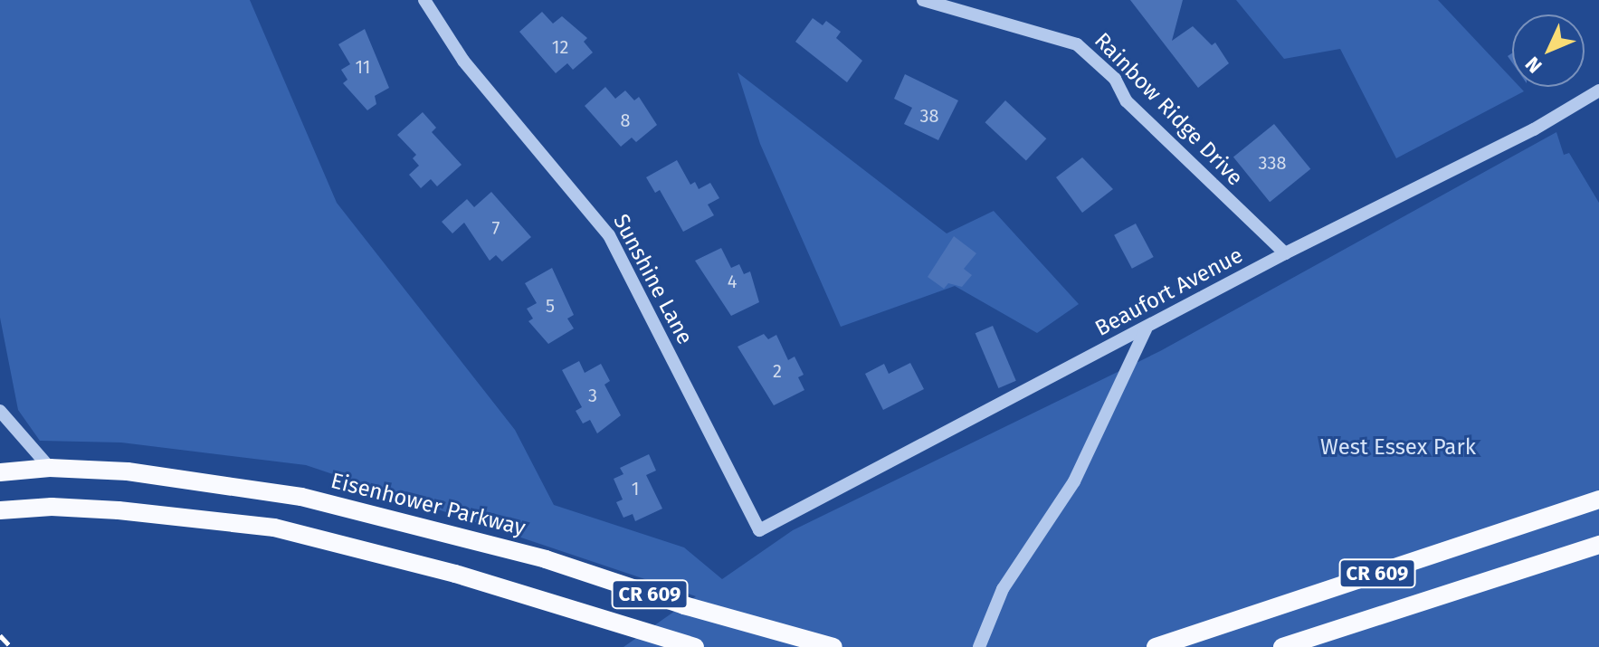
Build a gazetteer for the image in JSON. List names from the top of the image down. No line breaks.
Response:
{"streets":{"main road":["Eisenhower Parkway","CR 609"],"street":["Rainbow Ridge Drive","Sunshine Lane","Beaufort Avenue"]},"crossings":[["Rainbow Ridge Drive","Beaufort Avenue"],["Sunshine Lane","Beaufort Avenue"]],"parks":["West Essex Park"],"house_numbers":["12","11","38","8","338","7","4","5","2","3","1"],"north":"bottom left"}
